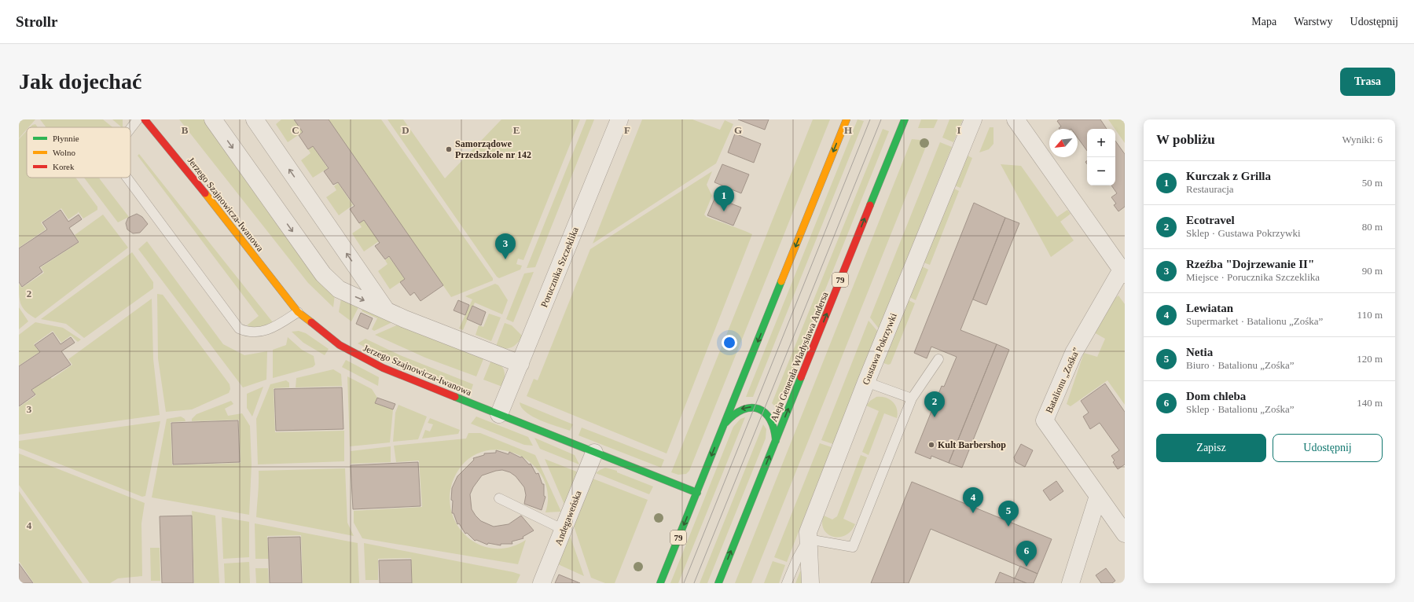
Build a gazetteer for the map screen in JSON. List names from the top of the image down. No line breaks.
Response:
{"streets":{"main road":["Jerzego Szajnowicza-Iwanowa","79","Aleja Generała Władysława Andersa"],"street":["Porucznika Szczeklika","Gustawa Pokrzywki","Batalionu „Zośka”","Andegaweńska"]},"crossings":[["Jerzego Szajnowicza-Iwanowa","Porucznika Szczeklika"],["Jerzego Szajnowicza-Iwanowa","79"],["Jerzego Szajnowicza-Iwanowa","Andegaweńska"]],"places":["Samorządowe Przedszkole nr 142","Kult Barbershop"],"legend":["Płynnie","Wolno","Korek"],"north":"bottom left","page":{"header":"Strollr","nav":["Mapa","Warstwy","Udostępnij"],"buttons":["Trasa",["Zapisz","Udostępnij"]],"title":"Jak dojechać","heading":["W pobliżu","Wyniki: 6"],"map_buttons":["+","−"],"list":[{"mark":"1","name":"Kurczak z Grilla","note":"Restauracja","value":"50 m"},{"mark":"2","name":"Ecotravel","note":"Sklep · Gustawa Pokrzywki","value":"80 m"},{"mark":"3","name":"Rzeźba \"Dojrzewanie II\"","note":"Miejsce · Porucznika Szczeklika","value":"90 m"},{"mark":"4","name":"Lewiatan","note":"Supermarket · Batalionu „Zośka”","value":"110 m"},{"mark":"5","name":"Netia","note":"Biuro · Batalionu „Zośka”","value":"120 m"},{"mark":"6","name":"Dom chleba","note":"Sklep · Batalionu „Zośka”","value":"140 m"}],"pins":["1","3","2","4","5","6"]},"grid":{"columns":["B","C","D","E","F","G","H","I"],"rows":["2","3","4"]}}
